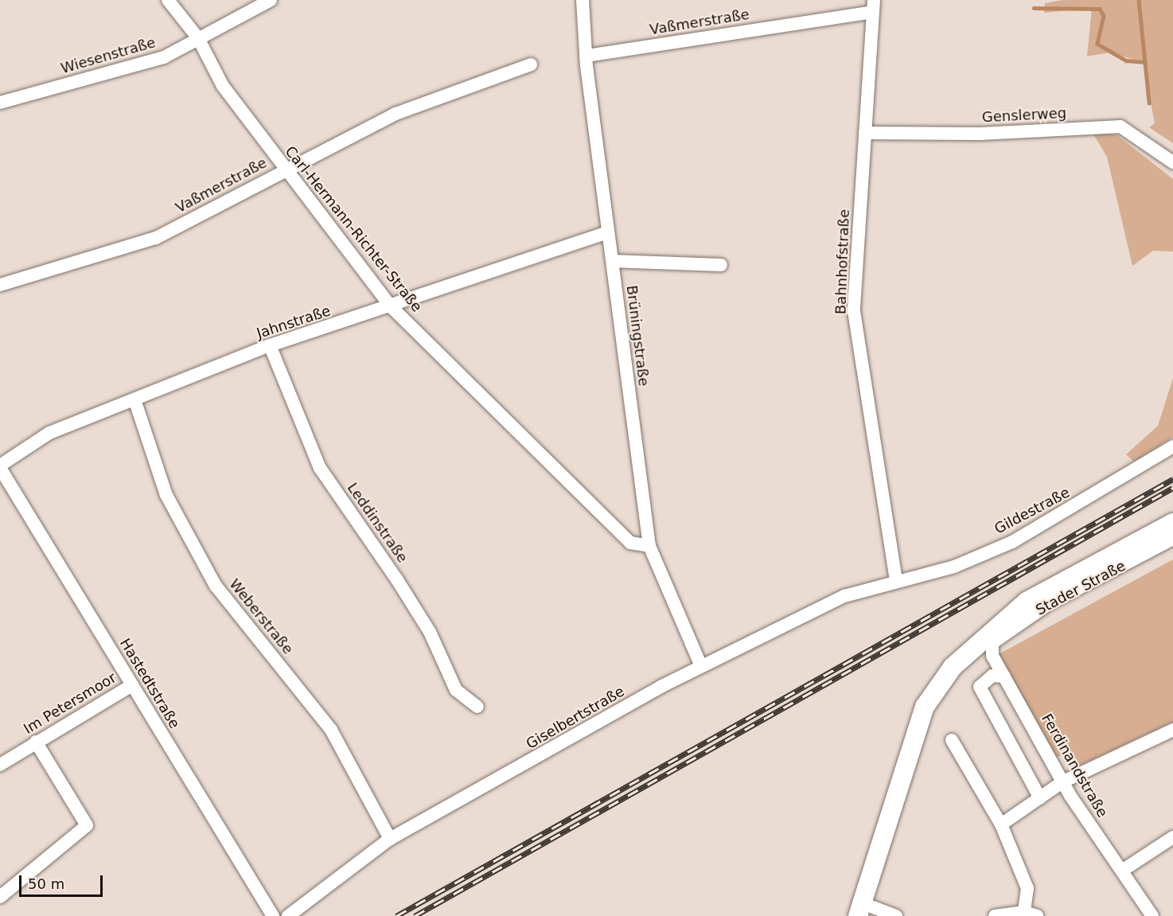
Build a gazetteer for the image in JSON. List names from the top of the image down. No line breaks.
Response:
{"streets":{"street":["Vaßmerstraße","Wiesenstraße","Genslerweg","Carl-Hermann-Richter-Straße","Bahnhofstraße","Jahnstraße","Brüningstraße","Gildestraße","Leddinstraße","Stader Straße","Weberstraße","Hastedtstraße","Im Petersmoor","Giselbertstraße","Ferdinandstraße"]},"crossings":[["Vaßmerstraße","Carl-Hermann-Richter-Straße"],["Vaßmerstraße","Bahnhofstraße"],["Vaßmerstraße","Brüningstraße"],["Wiesenstraße","Carl-Hermann-Richter-Straße"],["Genslerweg","Bahnhofstraße"],["Carl-Hermann-Richter-Straße","Jahnstraße"],["Carl-Hermann-Richter-Straße","Brüningstraße"],["Bahnhofstraße","Gildestraße"],["Bahnhofstraße","Giselbertstraße"],["Jahnstraße","Brüningstraße"],["Jahnstraße","Leddinstraße"],["Jahnstraße","Weberstraße"],["Jahnstraße","Hastedtstraße"],["Brüningstraße","Giselbertstraße"],["Gildestraße","Giselbertstraße"],["Stader Straße","Ferdinandstraße"],["Weberstraße","Giselbertstraße"],["Hastedtstraße","Im Petersmoor"]],"scale_bar":"50 m"}
